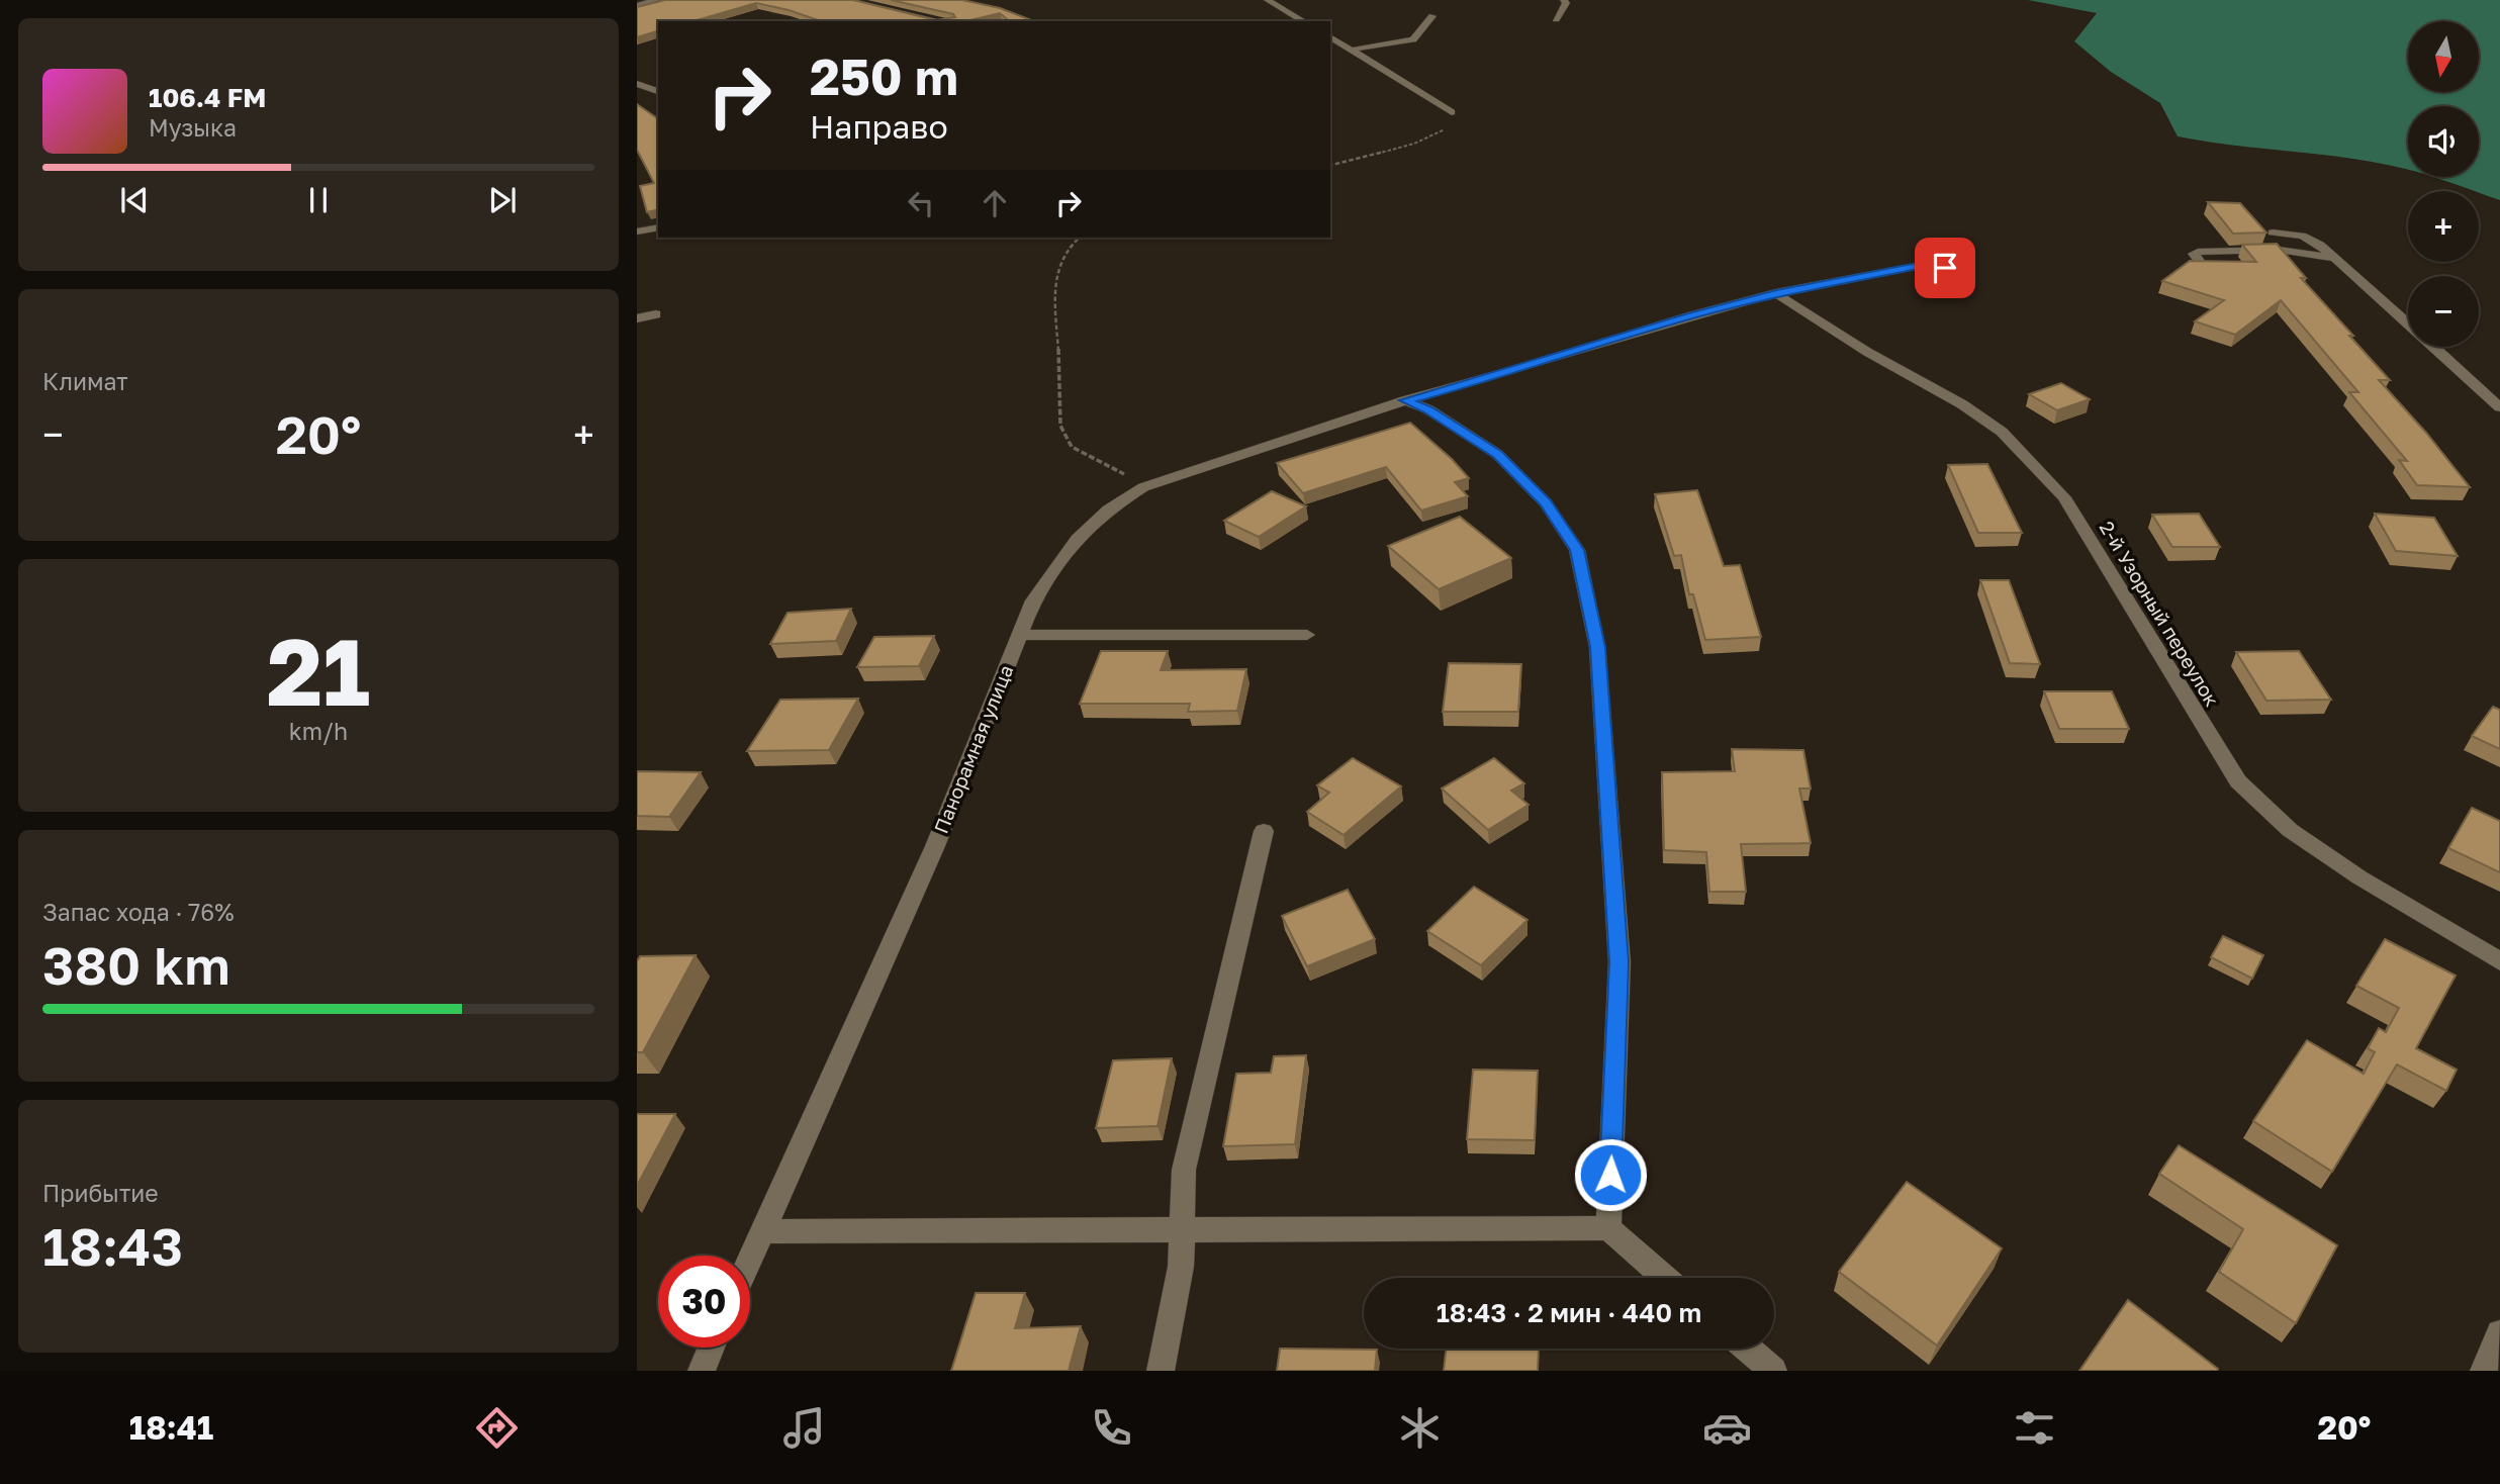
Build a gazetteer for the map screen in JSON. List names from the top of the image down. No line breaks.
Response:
{"streets":{"street":["2-й Узорный переулок","Панорамная улица"]},"crossings":[["2-й Узорный переулок","Панорамная улица"]],"north":"bottom","page":{"map_buttons":["+","−"],"turn":["250 m","Направо"],"song":["106.4 FM","Музыка"],"tile":["Климат",["21","km/h"],["Запас хода · 76%","380 km"],["Прибытие","18:43"]],"heat":["−","20°","+"],"limit":"30","trip":"18:43 · 2 мин · 440 m","tabs":["18:41","20°"]}}
